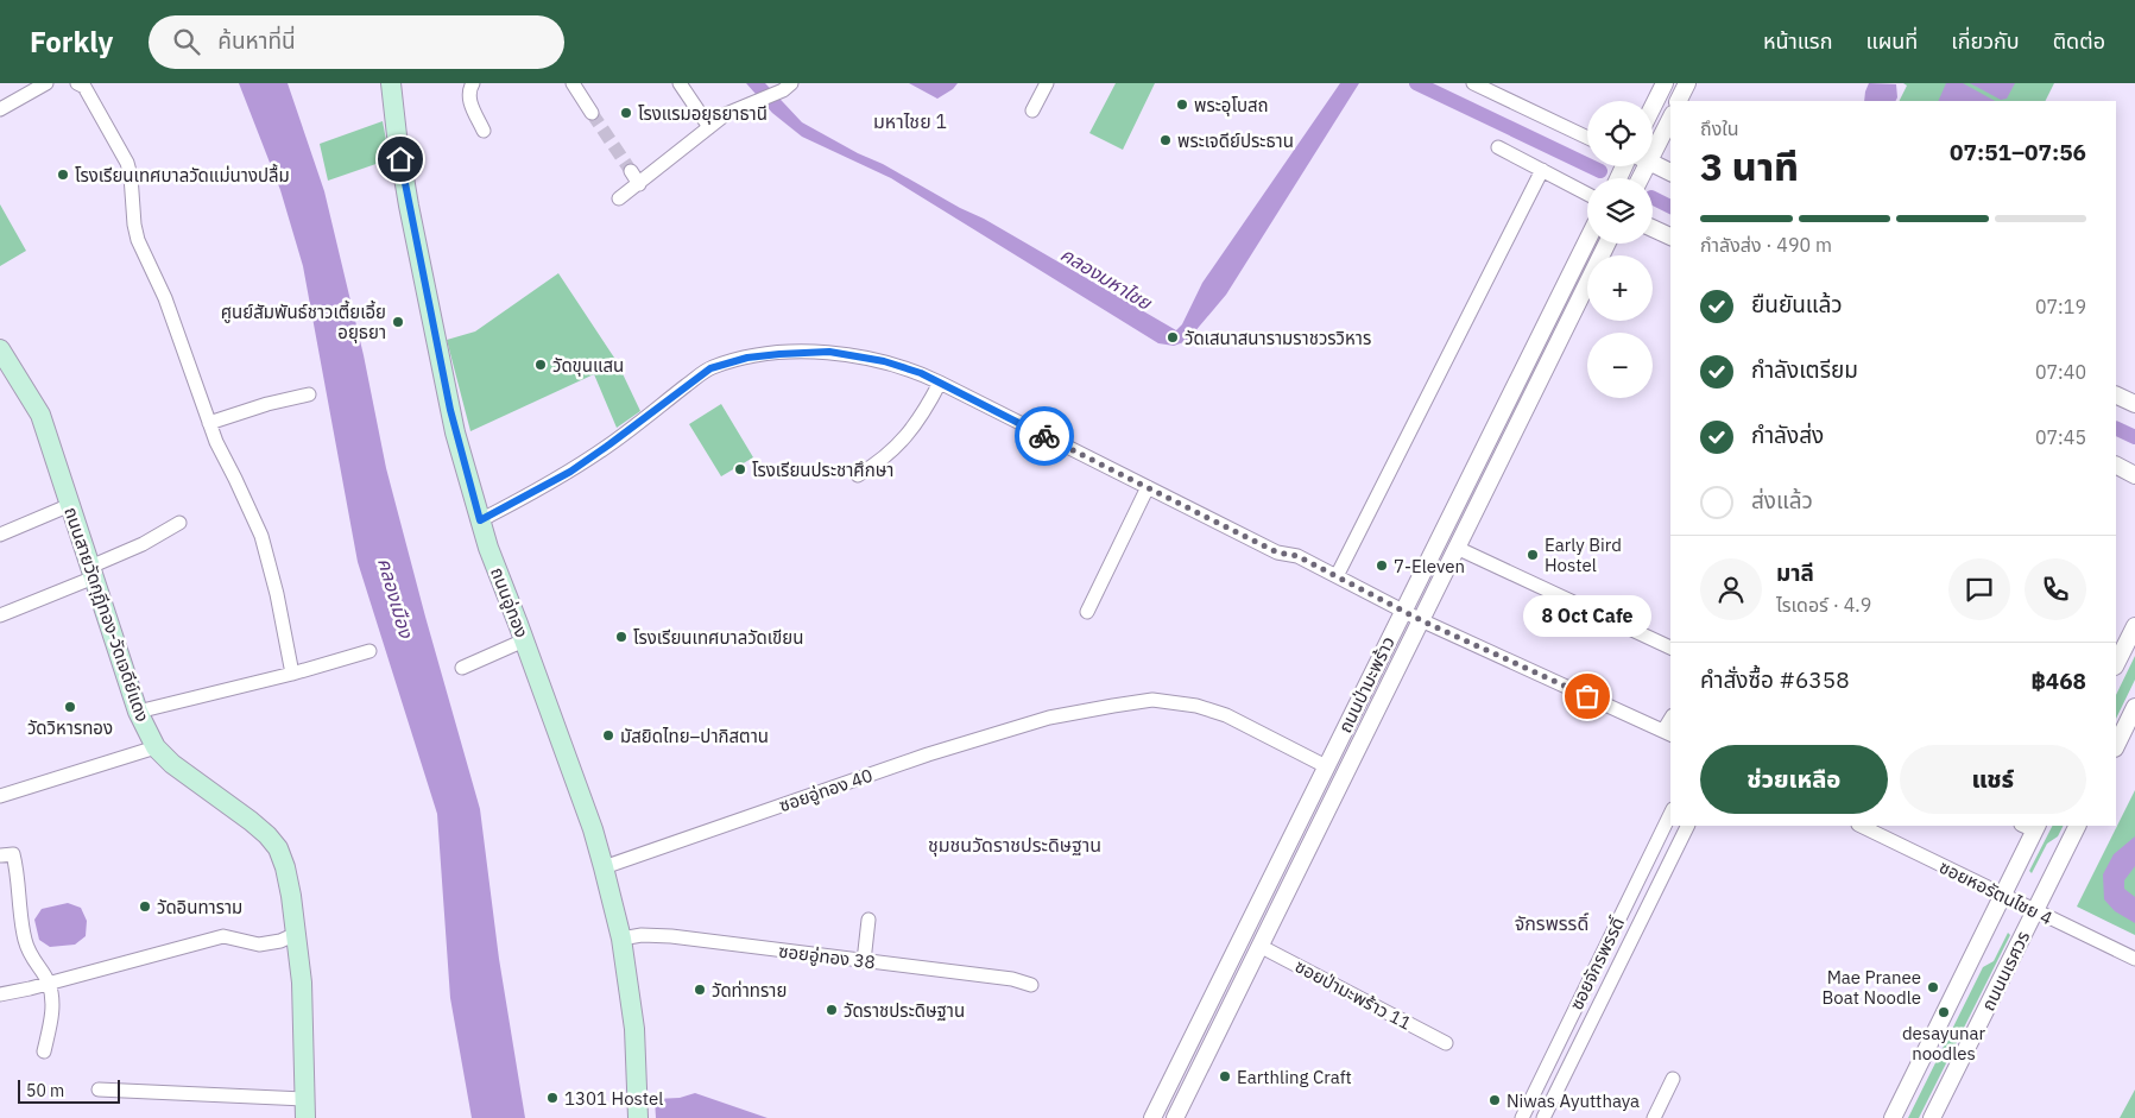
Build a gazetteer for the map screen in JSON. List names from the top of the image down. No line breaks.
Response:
{"streets":{"main road":["ถนนอู่ทอง","ถนนสายวัดกุฎีทอง-วัดเจดีย์แดง"],"street":["ถนนป่ามะพร้าว","ซอยอู่ทอง 40","ซอยหอรัตนไชย 4","ซอยอู่ทอง 38","ซอยจักรพรรดิ์","ถนนนเรศวร","ซอยป่ามะพร้าว 11"]},"crossings":[["ถนนอู่ทอง","ซอยอู่ทอง 40"],["ถนนอู่ทอง","ซอยอู่ทอง 38"],["ถนนป่ามะพร้าว","ซอยอู่ทอง 40"],["ถนนป่ามะพร้าว","ซอยป่ามะพร้าว 11"],["ซอยหอรัตนไชย 4","ถนนนเรศวร"]],"districts":["มหาไชย 1","ชุมชนวัดราชประดิษฐาน","จักรพรรดิ์"],"water":["คลองมหาไชย","คลองเมือง"],"places":["พระอุโบสถ","โรงแรมอยุธยาธานี","พระเจดีย์ประธาน","โรงเรียนเทศบาลวัดแม่นางปลื้ม","ศูนย์สัมพันธ์ชาวเตี้ยเอี้ย อยุธยา","วัดเสนาสนารามราชวรวิหาร","วัดขุนแสน","โรงเรียนประชาศึกษา","Early Bird Hostel","7-Eleven","โรงเรียนเทศบาลวัดเขียน","8 Oct Cafe","วัดวิหารทอง","มัสยิดไทย–ปากิสตาน","วัดอินทาราม","Mae Pranee Boat Noodle","วัดท่าทราย","วัดราชประดิษฐาน","desayunar noodles","Earthling Craft","1301 Hostel","Niwas Ayutthaya"],"scale_bar":"50 m","page":{"header":"Forkly","search":"ค้นหาที่นี่","nav":["หน้าแรก","แผนที่","เกี่ยวกับ","ติดต่อ"],"map_buttons":["+","−"],"heading":["3 นาที","ถึงใน","07:51–07:56"],"panel":["มาลี","ไรเดอร์ · 4.9","คำสั่งซื้อ #6358","฿468"],"bar":"กำลังส่ง · 490 m","list":[["ยืนยันแล้ว","07:19"],["กำลังเตรียม","07:40"],["กำลังส่ง","07:45"],"ส่งแล้ว"],"bubble":"8 Oct Cafe","buttons":["ช่วยเหลือ","แชร์"],"scale":"50 m"}}
